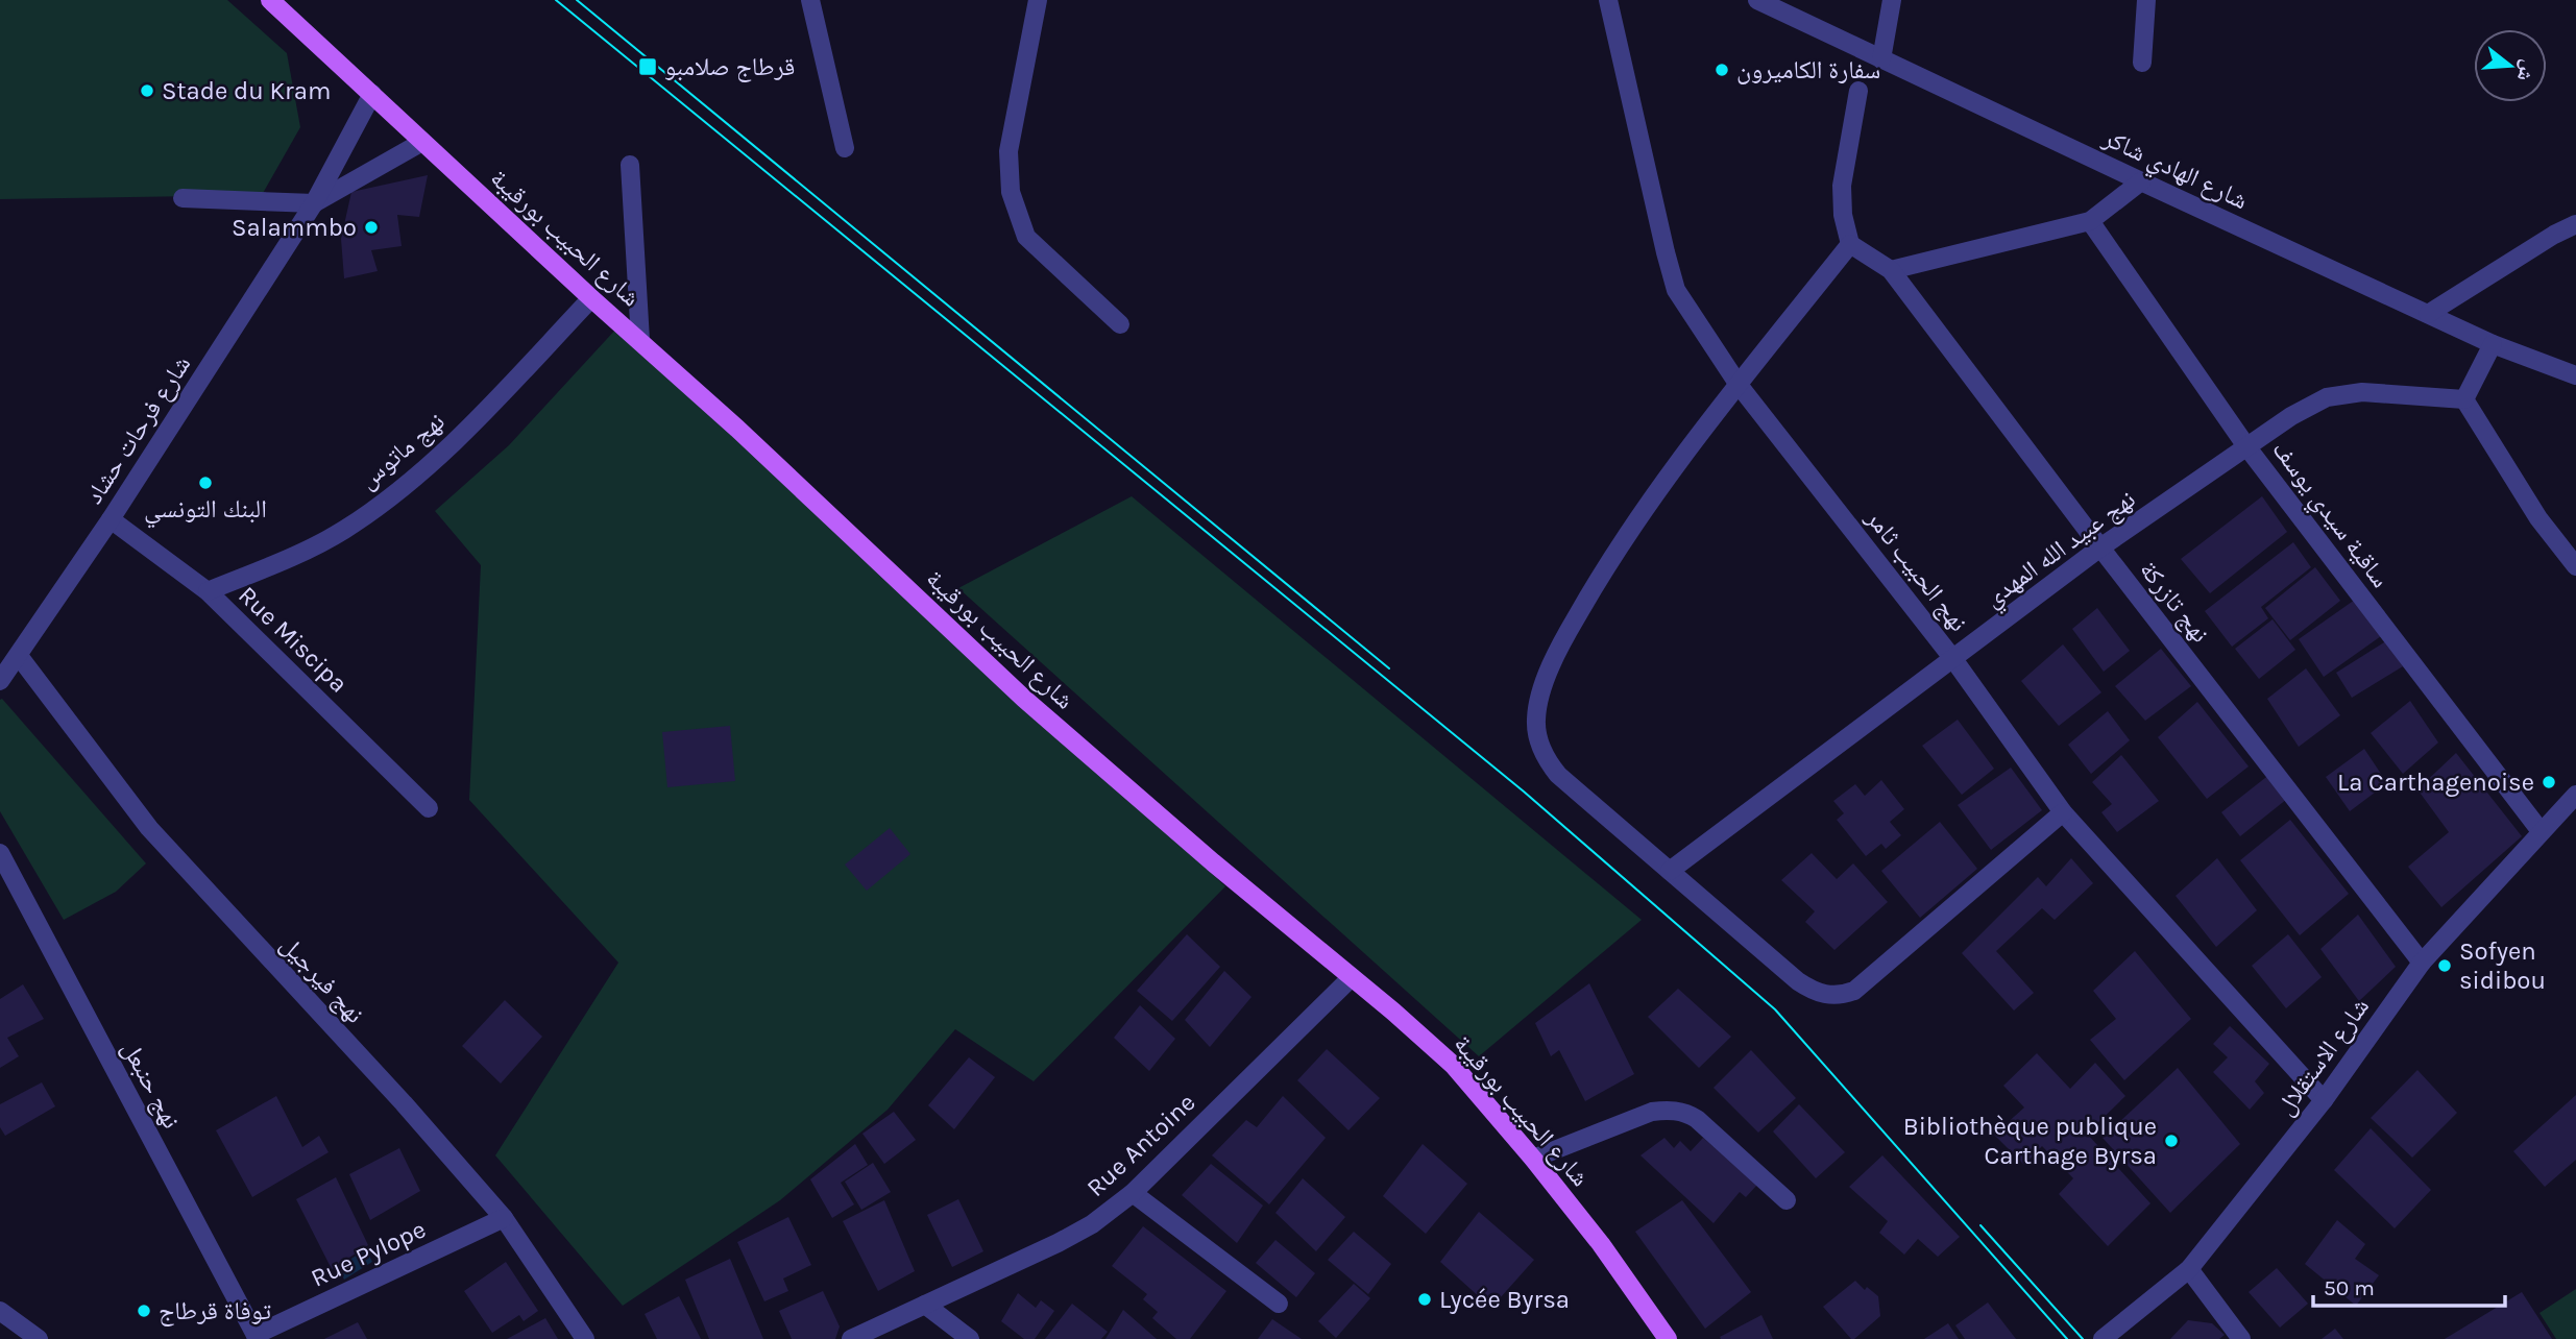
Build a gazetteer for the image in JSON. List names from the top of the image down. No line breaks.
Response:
{"streets":{"main road":["شارع الحبيب بورقيبة"],"street":["شارع الهادي شاكر","شارع فرحات حشاد","نهج ماتوس","ساقية سيدي يوسف","نهج عبيد الله المهدي","نهج الحبيب ثامر","نهج تازركة","Rue Miscipa","نهج فيرجيل","شارع الاستقلال","نهج حنبعل","Rue Antoine","Rue Pylope"]},"crossings":[["شارع الحبيب بورقيبة","شارع فرحات حشاد"],["شارع الحبيب بورقيبة","نهج ماتوس"],["شارع الحبيب بورقيبة","Rue Antoine"],["شارع فرحات حشاد","Rue Miscipa"],["شارع فرحات حشاد","نهج فيرجيل"],["نهج ماتوس","Rue Miscipa"],["ساقية سيدي يوسف","نهج عبيد الله المهدي"],["ساقية سيدي يوسف","شارع الاستقلال"],["نهج عبيد الله المهدي","نهج الحبيب ثامر"],["نهج عبيد الله المهدي","نهج تازركة"],["نهج الحبيب ثامر","شارع الاستقلال"],["نهج تازركة","شارع الاستقلال"],["نهج فيرجيل","Rue Pylope"],["نهج حنبعل","Rue Pylope"]],"places":{"transit":["قرطاج صلامبو"],"other":["سفارة الكاميرون","Stade du Kram","Salammbo","البنك التونسي","La Carthagenoise","Sofyen sidibou","Bibliothèque publique Carthage Byrsa","Lycée Byrsa","توفاة قرطاج"]},"scale_bar":"50 m","north":"right"}
